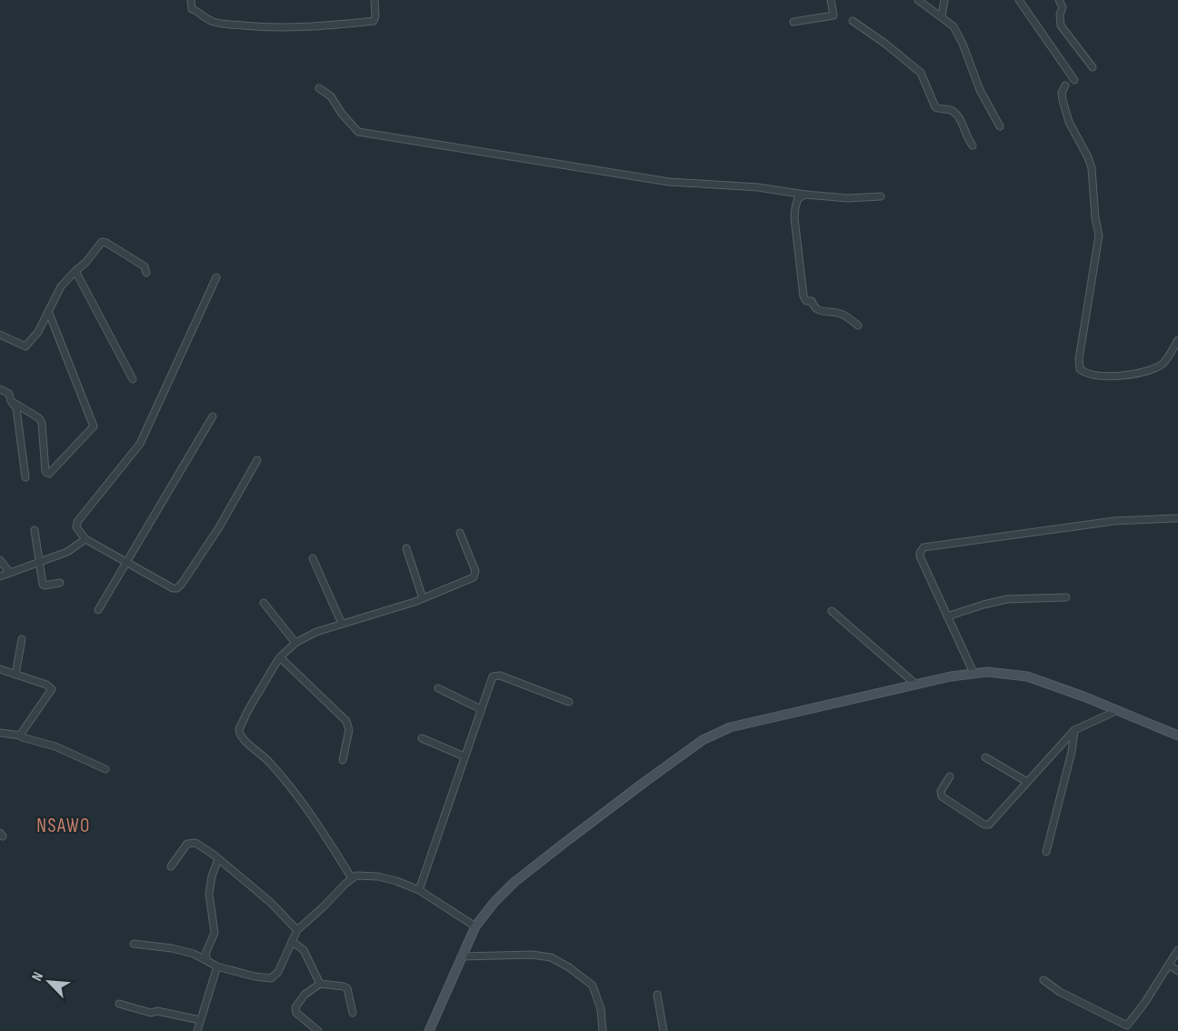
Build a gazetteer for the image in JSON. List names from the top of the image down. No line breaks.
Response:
{"districts":["NSAWO"],"north":"top left"}
